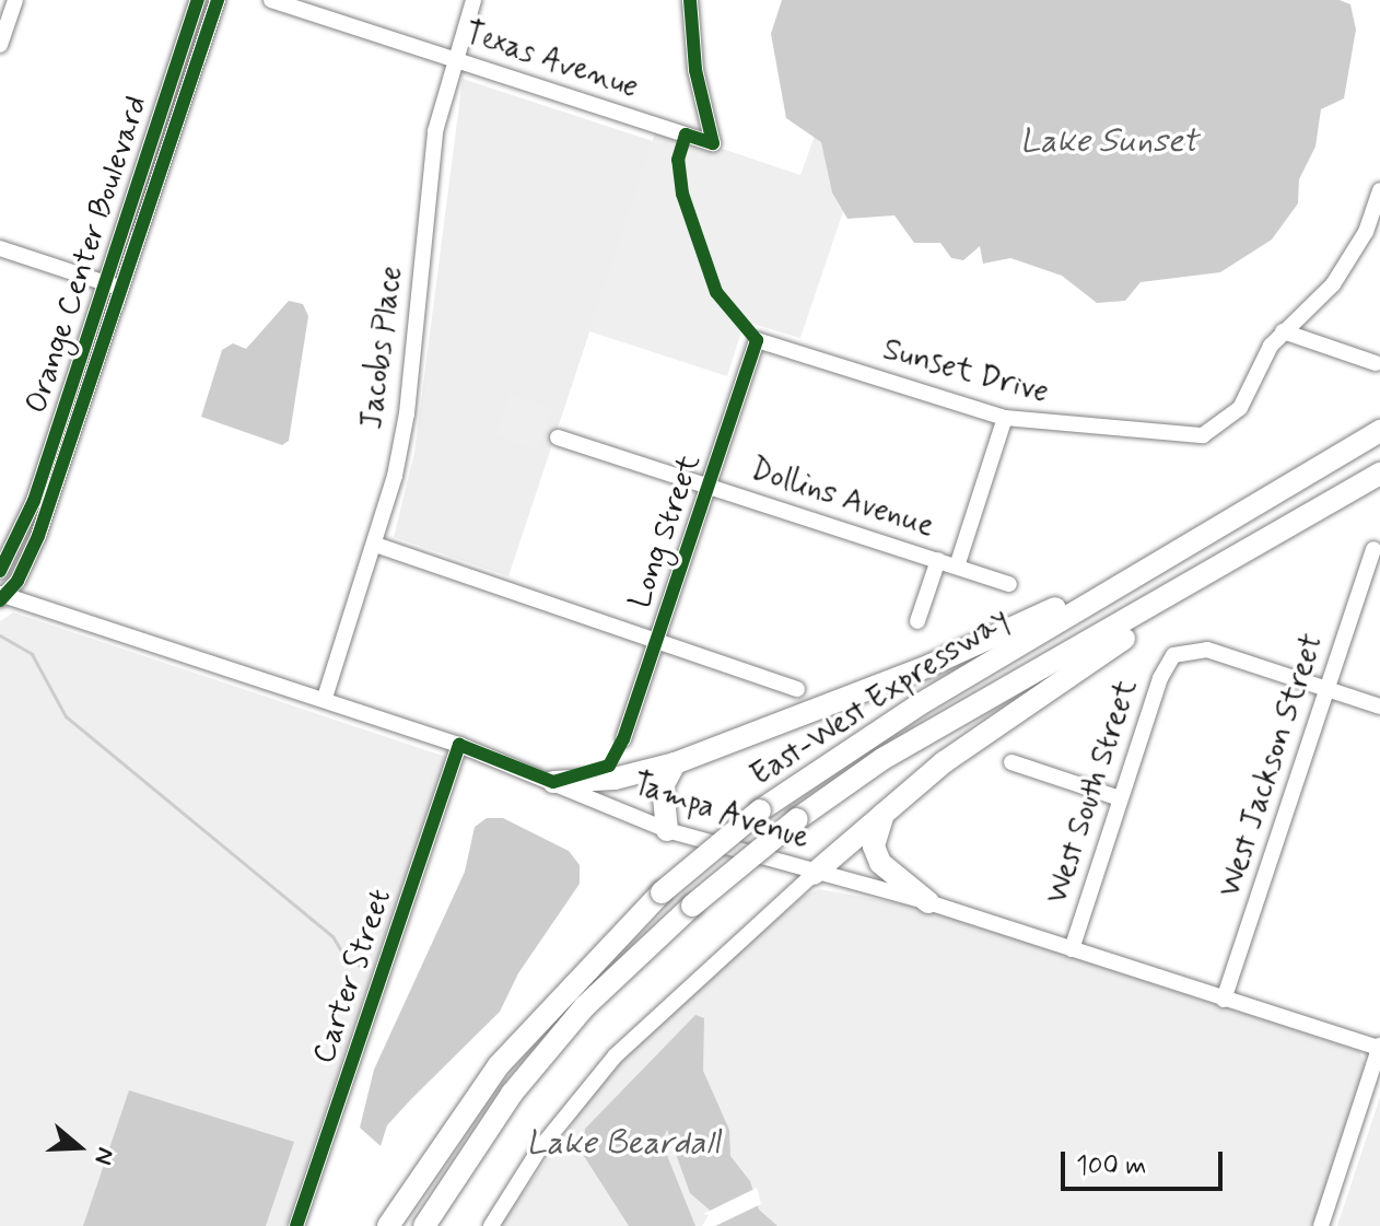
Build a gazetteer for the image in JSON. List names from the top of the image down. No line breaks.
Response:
{"streets":{"highway":["East-West Expressway"],"street":["Texas Avenue","Orange Center Boulevard","Jacobs Place","Sunset Drive","Dollins Avenue","Long Street","West Jackson Street","West South Street","Tampa Avenue","Carter Street"]},"crossings":[["Texas Avenue","Jacobs Place"],["Orange Center Boulevard","Tampa Avenue"],["Jacobs Place","Tampa Avenue"],["Sunset Drive","Long Street"],["Dollins Avenue","Long Street"],["West Jackson Street","West South Street"],["West Jackson Street","Tampa Avenue"],["West South Street","Tampa Avenue"],["Tampa Avenue","Carter Street"]],"water":["Lake Sunset","Lake Beardall"],"scale_bar":"100 m","north":"right"}
